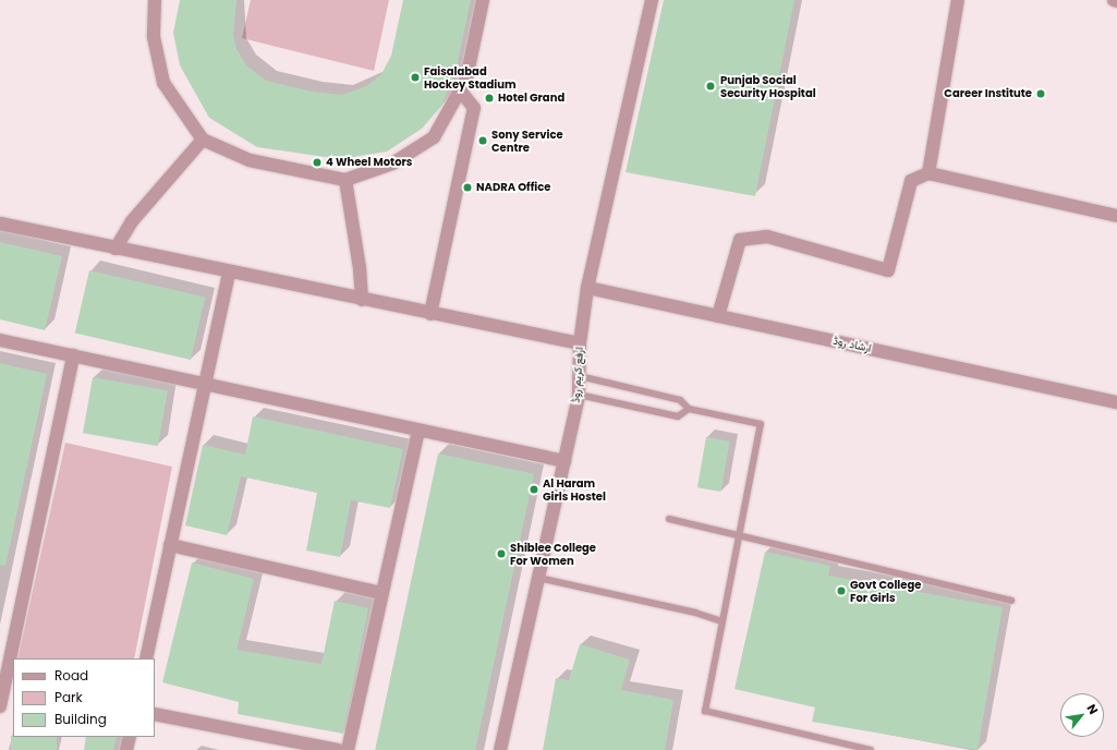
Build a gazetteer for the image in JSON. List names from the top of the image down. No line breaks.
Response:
{"streets":{"street":["ارشاد روڈ","ارفع کریم روڈ"]},"crossings":[["ارشاد روڈ","ارفع کریم روڈ"]],"places":["Faisalabad Hockey Stadium","Punjab Social Security Hospital","Career Institute","Hotel Grand","Sony Service Centre","4 Wheel Motors","NADRA Office","Al Haram Girls Hostel","Shiblee College For Women","Govt College For Girls"],"legend":["Road","Park","Building"],"north":"top right"}
